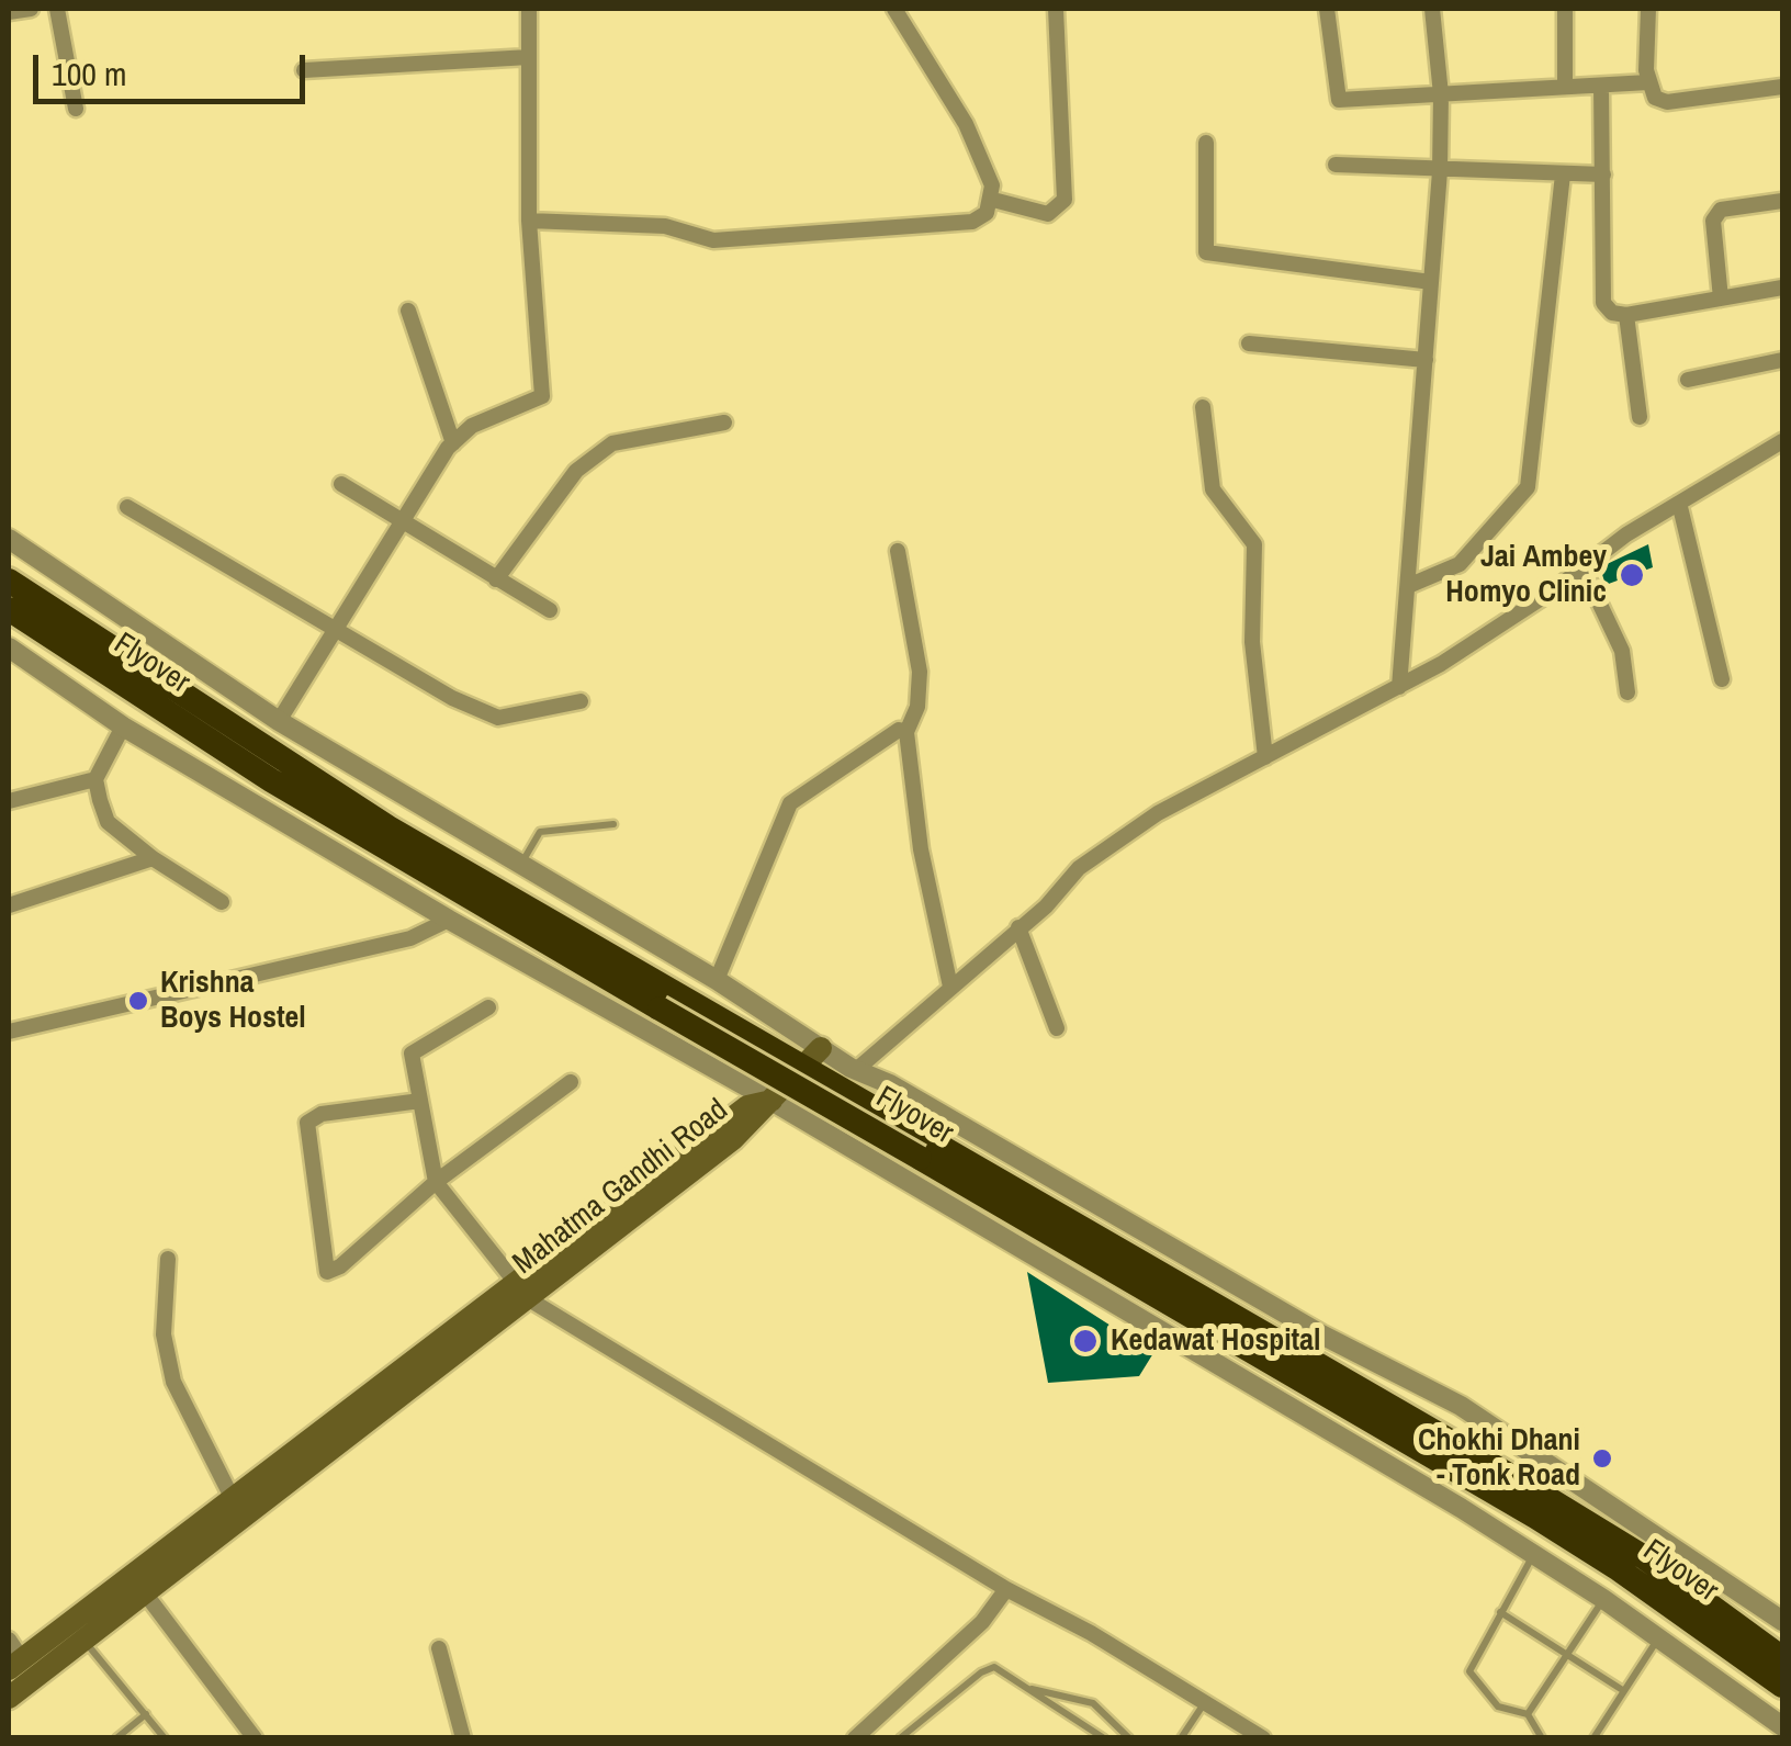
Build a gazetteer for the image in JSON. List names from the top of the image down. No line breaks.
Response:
{"streets":{"highway":["Flyover"],"main road":["Mahatma Gandhi Road"]},"places":["Jai Ambey Homyo Clinic","Krishna Boys Hostel","Kedawat Hospital","Chokhi Dhani - Tonk Road"],"scale_bar":"100 m"}
